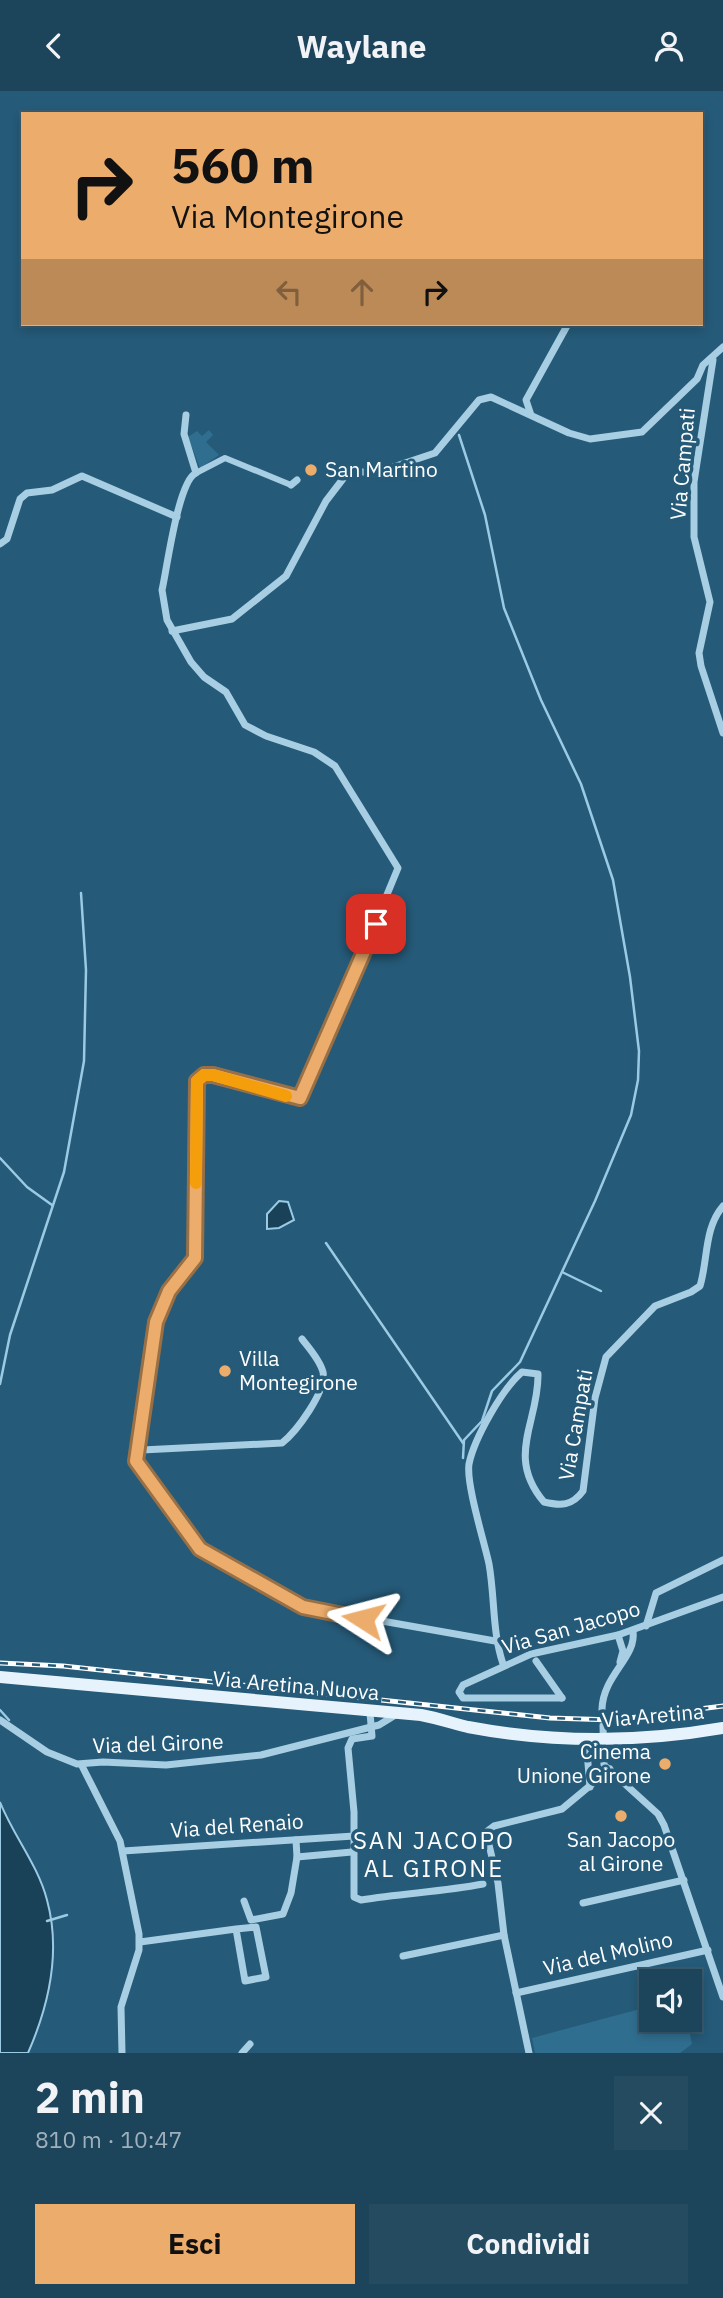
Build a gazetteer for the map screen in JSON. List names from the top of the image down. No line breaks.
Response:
{"streets":{"main road":["Via Aretina Nuova","Via Aretina"],"street":["Via Campati","Via San Jacopo","Via del Girone","Via del Renaio","Via del Molino"]},"crossings":[["Via Campati","Via San Jacopo"],["Via Aretina Nuova","Via Aretina"],["Via Aretina Nuova","Via del Girone"]],"districts":["SAN JACOPO AL GIRONE"],"places":["San Martino","Villa Montegirone","Cinema Unione Girone","San Jacopo al Girone"],"page":{"header":"Waylane","turn":["560 m","Via Montegirone"],"heading":["2 min","810 m · 10:47"],"buttons":["Esci","Condividi"]}}
